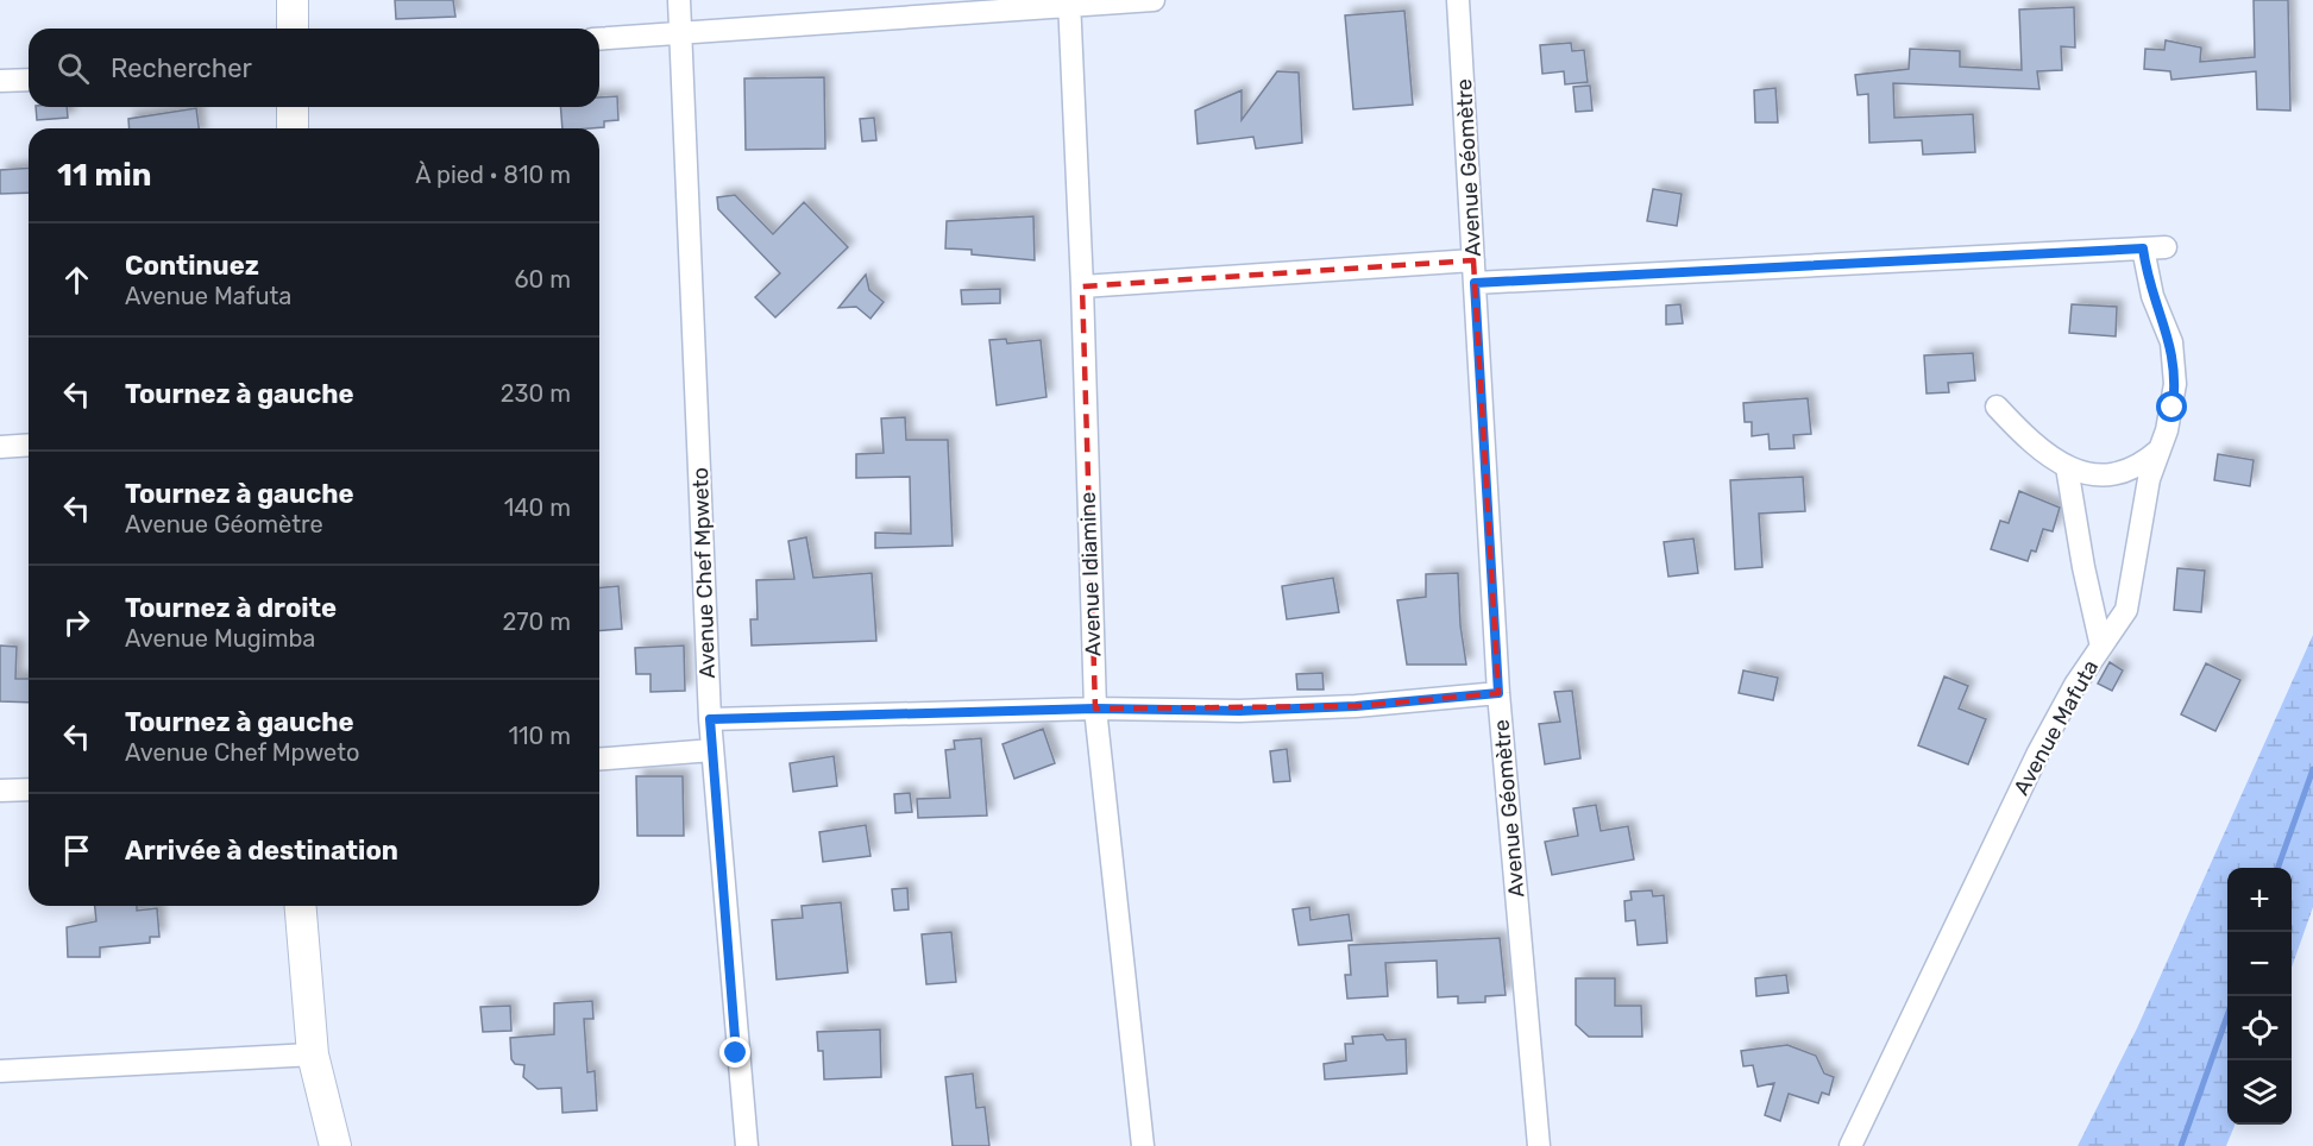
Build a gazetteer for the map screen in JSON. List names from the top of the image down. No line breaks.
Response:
{"streets":{"street":["Avenue Géomètre","Avenue Chef Mpweto","Avenue Idiamine","Avenue Mafuta"]},"crossings":[["Avenue Géomètre","Avenue Mafuta"]],"page":{"search":"Rechercher","heading":["11 min","À pied · 810 m"],"list":[["Continuez","Avenue Mafuta","60 m"],["Tournez à gauche","230 m"],["Tournez à gauche","Avenue Géomètre","140 m"],["Tournez à droite","Avenue Mugimba","270 m"],["Tournez à gauche","Avenue Chef Mpweto","110 m"],"Arrivée à destination"],"map_buttons":["+","−"]}}
